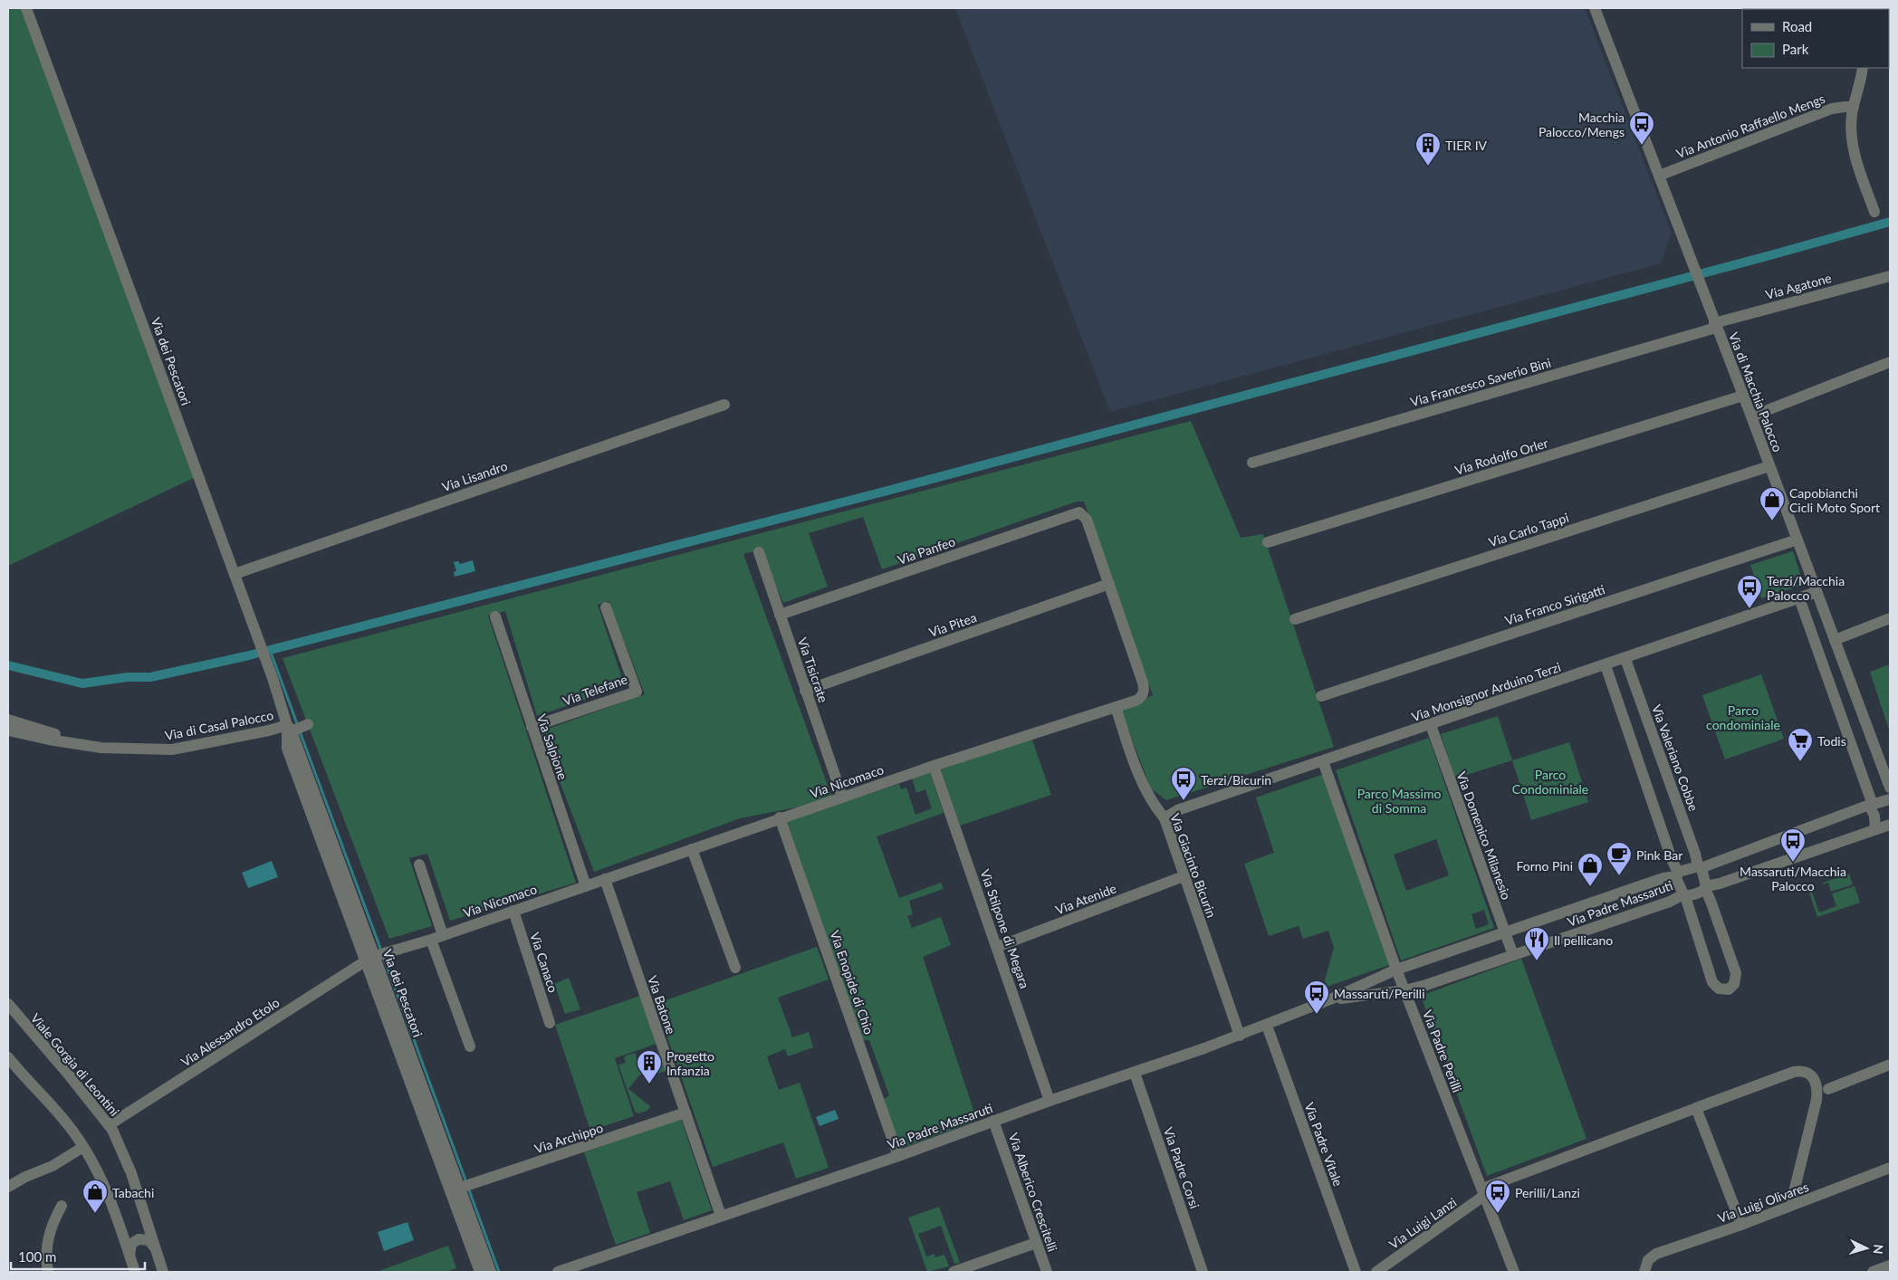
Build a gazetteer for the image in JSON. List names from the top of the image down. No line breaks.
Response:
{"streets":{"street":["Via Antonio Raffaello Mengs","Via Agatone","Via dei Pescatori","Via Francesco Saverio Bini","Via di Macchia Palocco","Via Rodolfo Orler","Via Lisandro","Via Carlo Tappi","Via Panfeo","Via Franco Sirigatti","Via Pitea","Via Tisicrate","Via Telefane","Via Monsignor Arduino Terzi","Via di Casal Palocco","Via Salpione","Via Valeriano Cobbe","Via Nicomaco","Via Domenico Milanesio","Via Giacinto Bicurin","Via Atenide","Via Padre Massaruti","Via Stilpone di Megara","Via Canaco","Via Enopide di Chio","Via Batone","Via Alessandro Etolo","Via Padre Perilli","Viale Gorgia di Leontini","Via Archippo","Via Padre Vitale","Via Padre Corsi","Via Alberico Crescitelli","Via Luigi Olivares","Via Luigi Lanzi"]},"crossings":[["Via Antonio Raffaello Mengs","Via di Macchia Palocco"],["Via Agatone","Via Francesco Saverio Bini"],["Via Agatone","Via di Macchia Palocco"],["Via dei Pescatori","Via Lisandro"],["Via dei Pescatori","Via di Casal Palocco"],["Via dei Pescatori","Via Nicomaco"],["Via dei Pescatori","Via Alessandro Etolo"],["Via dei Pescatori","Via Archippo"],["Via Francesco Saverio Bini","Via di Macchia Palocco"],["Via di Macchia Palocco","Via Rodolfo Orler"],["Via di Macchia Palocco","Via Carlo Tappi"],["Via di Macchia Palocco","Via Franco Sirigatti"],["Via di Macchia Palocco","Via Monsignor Arduino Terzi"],["Via Panfeo","Via Tisicrate"],["Via Panfeo","Via Nicomaco"],["Via Pitea","Via Tisicrate"],["Via Pitea","Via Nicomaco"],["Via Tisicrate","Via Nicomaco"],["Via Telefane","Via Salpione"],["Via Monsignor Arduino Terzi","Via Valeriano Cobbe"],["Via Monsignor Arduino Terzi","Via Domenico Milanesio"],["Via Monsignor Arduino Terzi","Via Giacinto Bicurin"],["Via Monsignor Arduino Terzi","Via Padre Perilli"],["Via Salpione","Via Nicomaco"],["Via Valeriano Cobbe","Via Padre Massaruti"],["Via Nicomaco","Via Giacinto Bicurin"],["Via Nicomaco","Via Stilpone di Megara"],["Via Nicomaco","Via Canaco"],["Via Nicomaco","Via Enopide di Chio"],["Via Nicomaco","Via Batone"],["Via Nicomaco","Via Alessandro Etolo"],["Via Domenico Milanesio","Via Padre Massaruti"],["Via Giacinto Bicurin","Via Atenide"],["Via Giacinto Bicurin","Via Padre Massaruti"],["Via Atenide","Via Stilpone di Megara"],["Via Padre Massaruti","Via Stilpone di Megara"],["Via Padre Massaruti","Via Enopide di Chio"],["Via Padre Massaruti","Via Batone"],["Via Padre Massaruti","Via Padre Perilli"],["Via Padre Massaruti","Via Padre Vitale"],["Via Padre Massaruti","Via Padre Corsi"],["Via Padre Massaruti","Via Alberico Crescitelli"],["Via Batone","Via Archippo"],["Via Alessandro Etolo","Viale Gorgia di Leontini"],["Via Padre Perilli","Via Luigi Lanzi"]],"parks":["Parco condominiale","Parco Condominiale","Parco Massimo di Somma"],"places":{"bus stop":["Macchia Palocco/Mengs","Terzi/Macchia Palocco","Terzi/Bicurin","Massaruti/Macchia Palocco","Massaruti/Perilli","Perilli/Lanzi"],"building":["TIER IV","Progetto Infanzia"],"shop":["Capobianchi Cicli Moto Sport","Forno Pini","Tabachi"],"supermarket":["Todis"],"cafe":["Pink Bar"],"restaurant":["Il pellicano"]},"legend":["Road","Park"],"scale_bar":"100 m","north":"right"}
